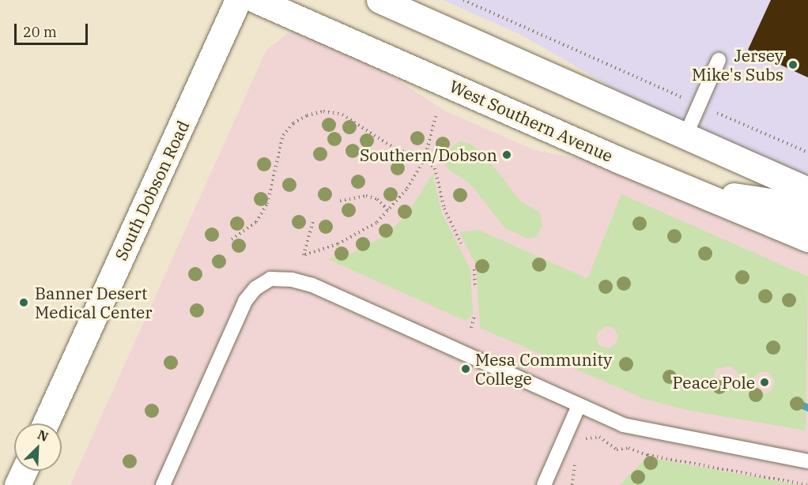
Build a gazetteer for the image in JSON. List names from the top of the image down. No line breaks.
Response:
{"streets":{"main road":["West Southern Avenue","South Dobson Road"]},"places":["Jersey Mike's Subs","Southern/Dobson","Banner Desert Medical Center","Mesa Community College","Peace Pole"],"scale_bar":"20 m","north":"top right"}
